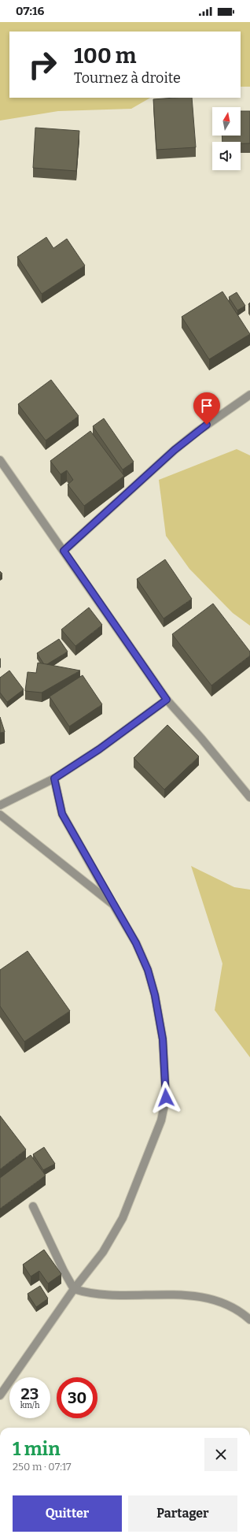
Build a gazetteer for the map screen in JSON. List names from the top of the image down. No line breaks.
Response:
{"north":"top","page":{"status":"07:16","turn":["100 m","Tournez à droite"],"speed":"23 km/h","limit":"30","heading":["1 min","250 m · 07:17"],"buttons":["Quitter","Partager"]}}
